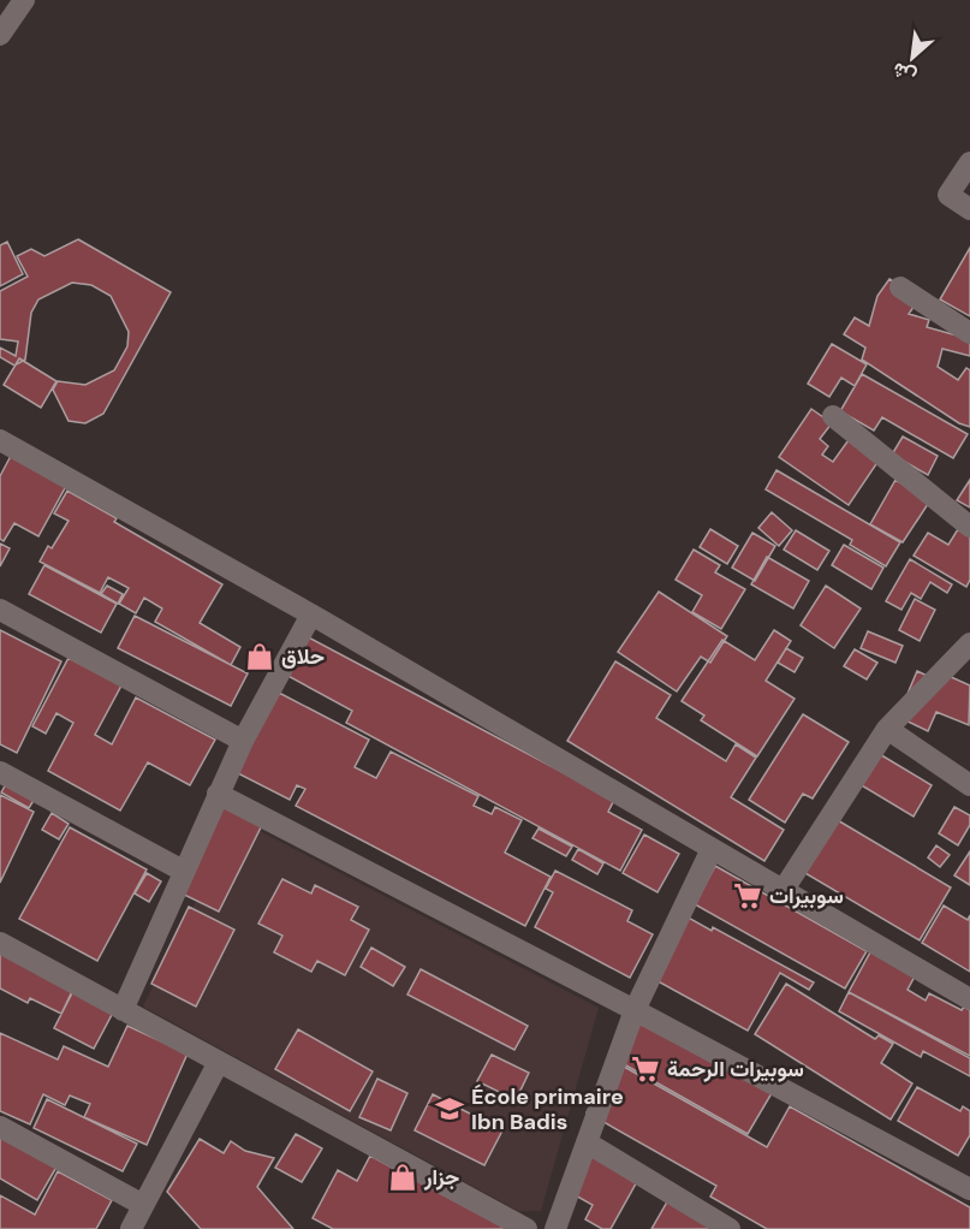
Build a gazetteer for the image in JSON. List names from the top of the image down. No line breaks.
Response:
{"places":{"shop":["حلاق","جزار"],"supermarket":["سوبيرات","سوبيرات الرحمة"],"school or university":["École primaire Ibn Badis"]},"north":"bottom left"}
